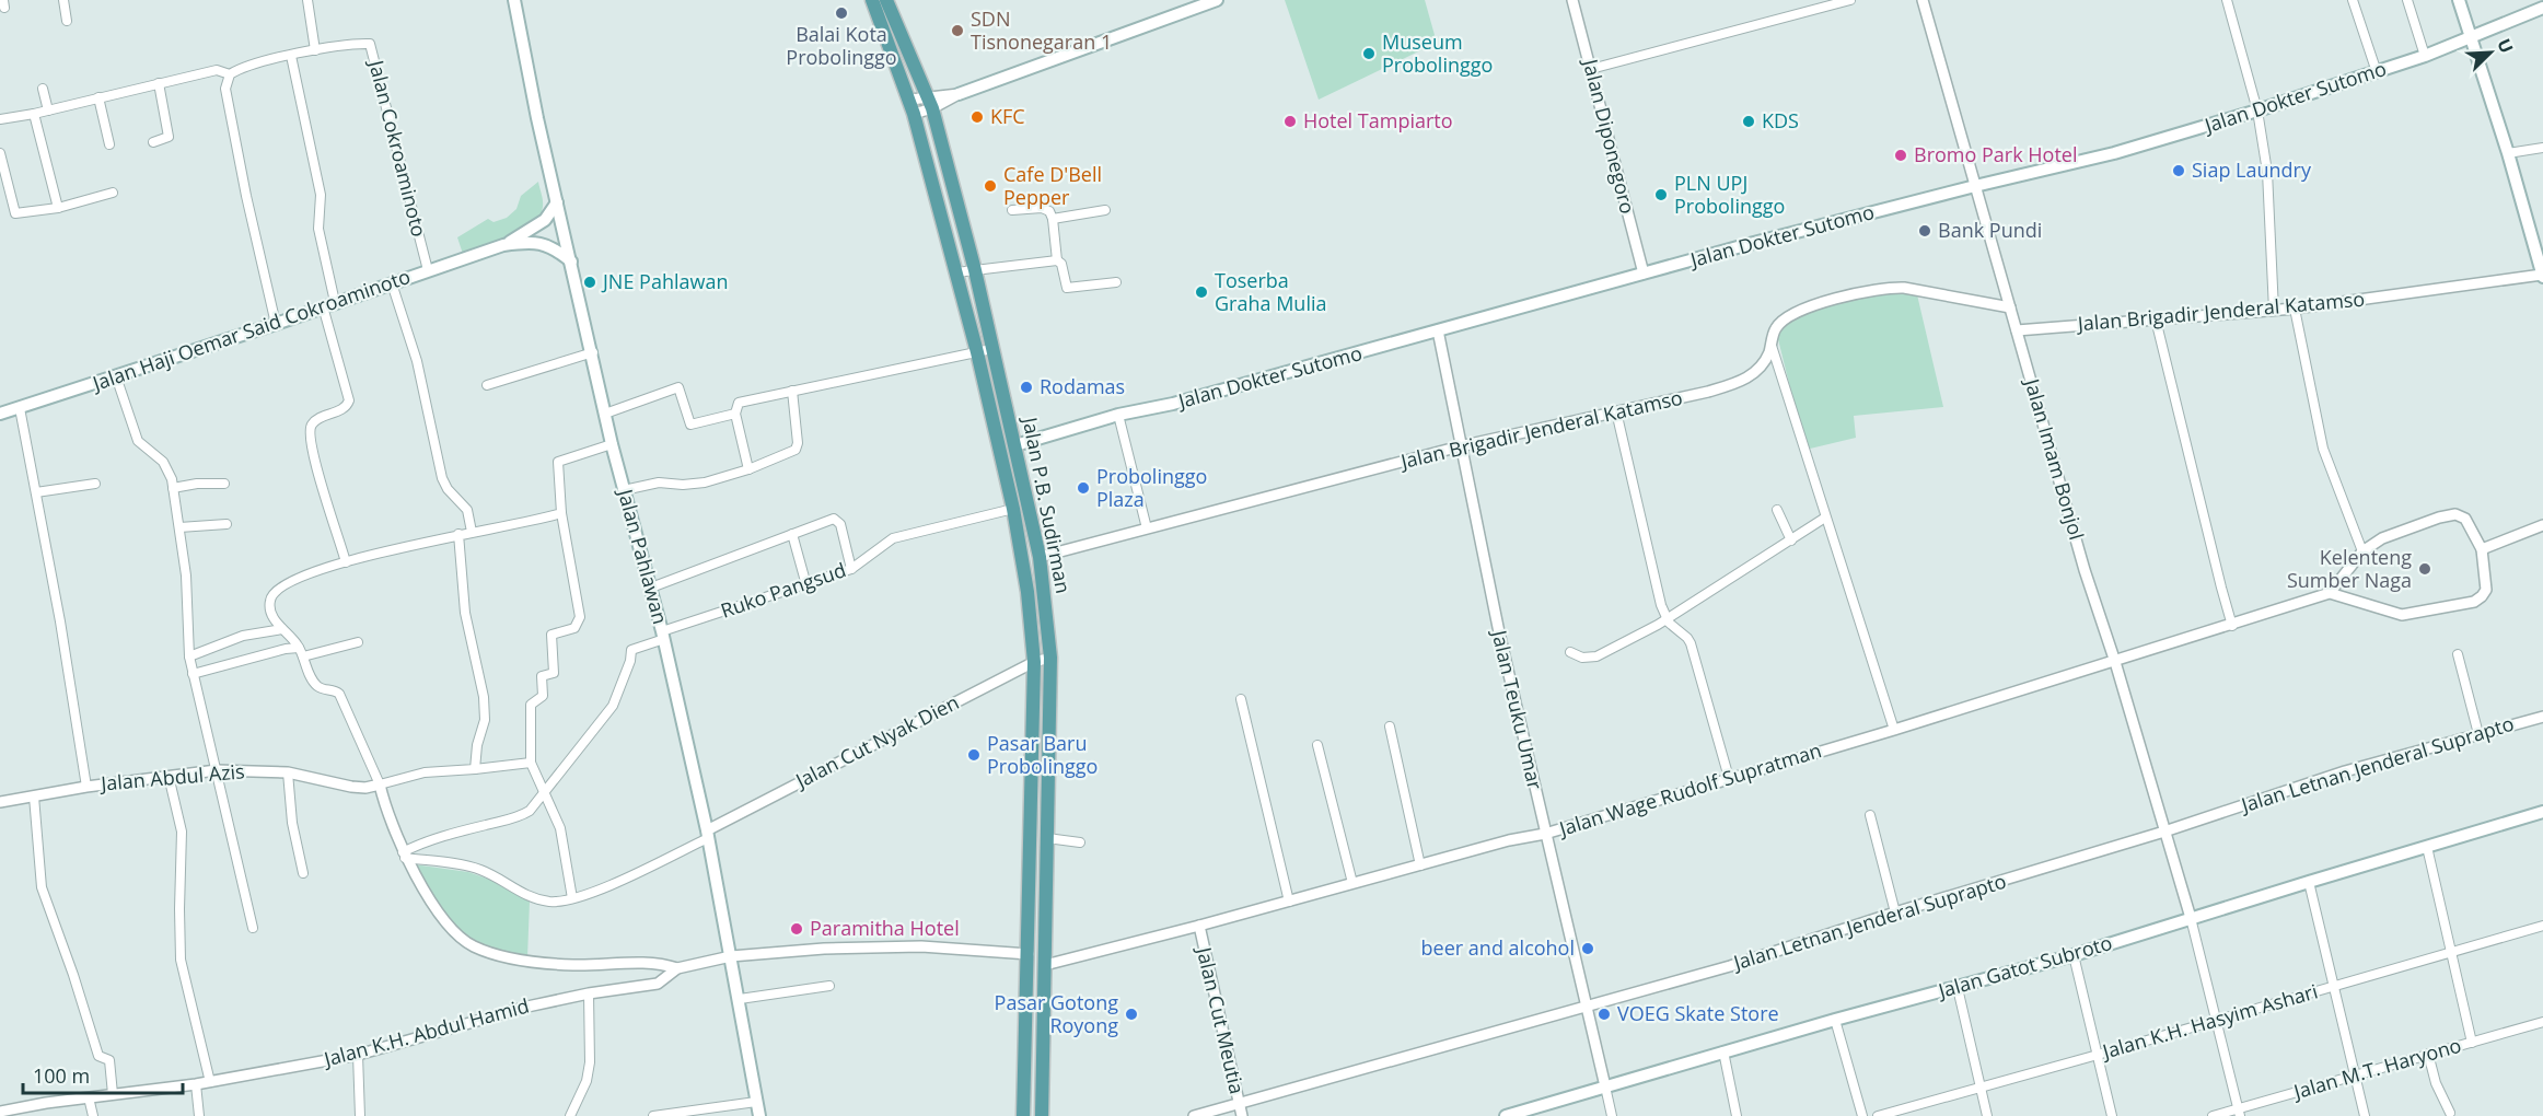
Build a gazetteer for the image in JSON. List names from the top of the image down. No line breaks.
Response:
{"streets":{"main road":["Jalan Dokter Sutomo","Jalan Haji Oemar Said Cokroaminoto","Jalan P.B. Sudirman","Jalan Pahlawan","Jalan Gatot Subroto"],"street":["Jalan Diponegoro","Jalan Cokroaminoto","Jalan Brigadir Jenderal Katamso","Jalan Imam Bonjol","Ruko Pangsud","Jalan Teuku Umar","Jalan Cut Nyak Dien","Jalan Letnan Jenderal Suprapto","Jalan Abdul Azis","Jalan Wage Rudolf Supratman","Jalan Cut Meutia","Jalan K.H. Hasyim Ashari","Jalan K.H. Abdul Hamid","Jalan M.T. Haryono"]},"crossings":[["Jalan Dokter Sutomo","Jalan Diponegoro"],["Jalan Dokter Sutomo","Jalan Imam Bonjol"],["Jalan Dokter Sutomo","Jalan P.B. Sudirman"],["Jalan Dokter Sutomo","Jalan Teuku Umar"],["Jalan Cokroaminoto","Jalan Haji Oemar Said Cokroaminoto"],["Jalan Brigadir Jenderal Katamso","Jalan Imam Bonjol"],["Jalan Brigadir Jenderal Katamso","Jalan P.B. Sudirman"],["Jalan Brigadir Jenderal Katamso","Jalan Teuku Umar"],["Jalan Imam Bonjol","Jalan Letnan Jenderal Suprapto"],["Jalan Imam Bonjol","Jalan Wage Rudolf Supratman"],["Jalan Imam Bonjol","Jalan Gatot Subroto"],["Jalan P.B. Sudirman","Ruko Pangsud"],["Jalan P.B. Sudirman","Jalan Cut Nyak Dien"],["Jalan P.B. Sudirman","Jalan Wage Rudolf Supratman"],["Jalan P.B. Sudirman","Jalan K.H. Abdul Hamid"],["Jalan Pahlawan","Ruko Pangsud"],["Jalan Pahlawan","Jalan Cut Nyak Dien"],["Jalan Pahlawan","Jalan K.H. Abdul Hamid"],["Jalan Teuku Umar","Jalan Letnan Jenderal Suprapto"],["Jalan Teuku Umar","Jalan Wage Rudolf Supratman"],["Jalan Teuku Umar","Jalan Gatot Subroto"],["Jalan Letnan Jenderal Suprapto","Jalan Cut Meutia"],["Jalan Wage Rudolf Supratman","Jalan Cut Meutia"]],"places":["Balai Kota Probolinggo","SDN Tisnonegaran 1","Museum Probolinggo","KFC","Hotel Tampiarto","KDS","Bromo Park Hotel","Siap Laundry","Cafe D'Bell Pepper","PLN UPJ Probolinggo","Bank Pundi","JNE Pahlawan","Toserba Graha Mulia","Rodamas","Probolinggo Plaza","Kelenteng Sumber Naga","Pasar Baru Probolinggo","Paramitha Hotel","beer and alcohol","Pasar Gotong Royong","VOEG Skate Store"],"scale_bar":"100 m","north":"top right"}
